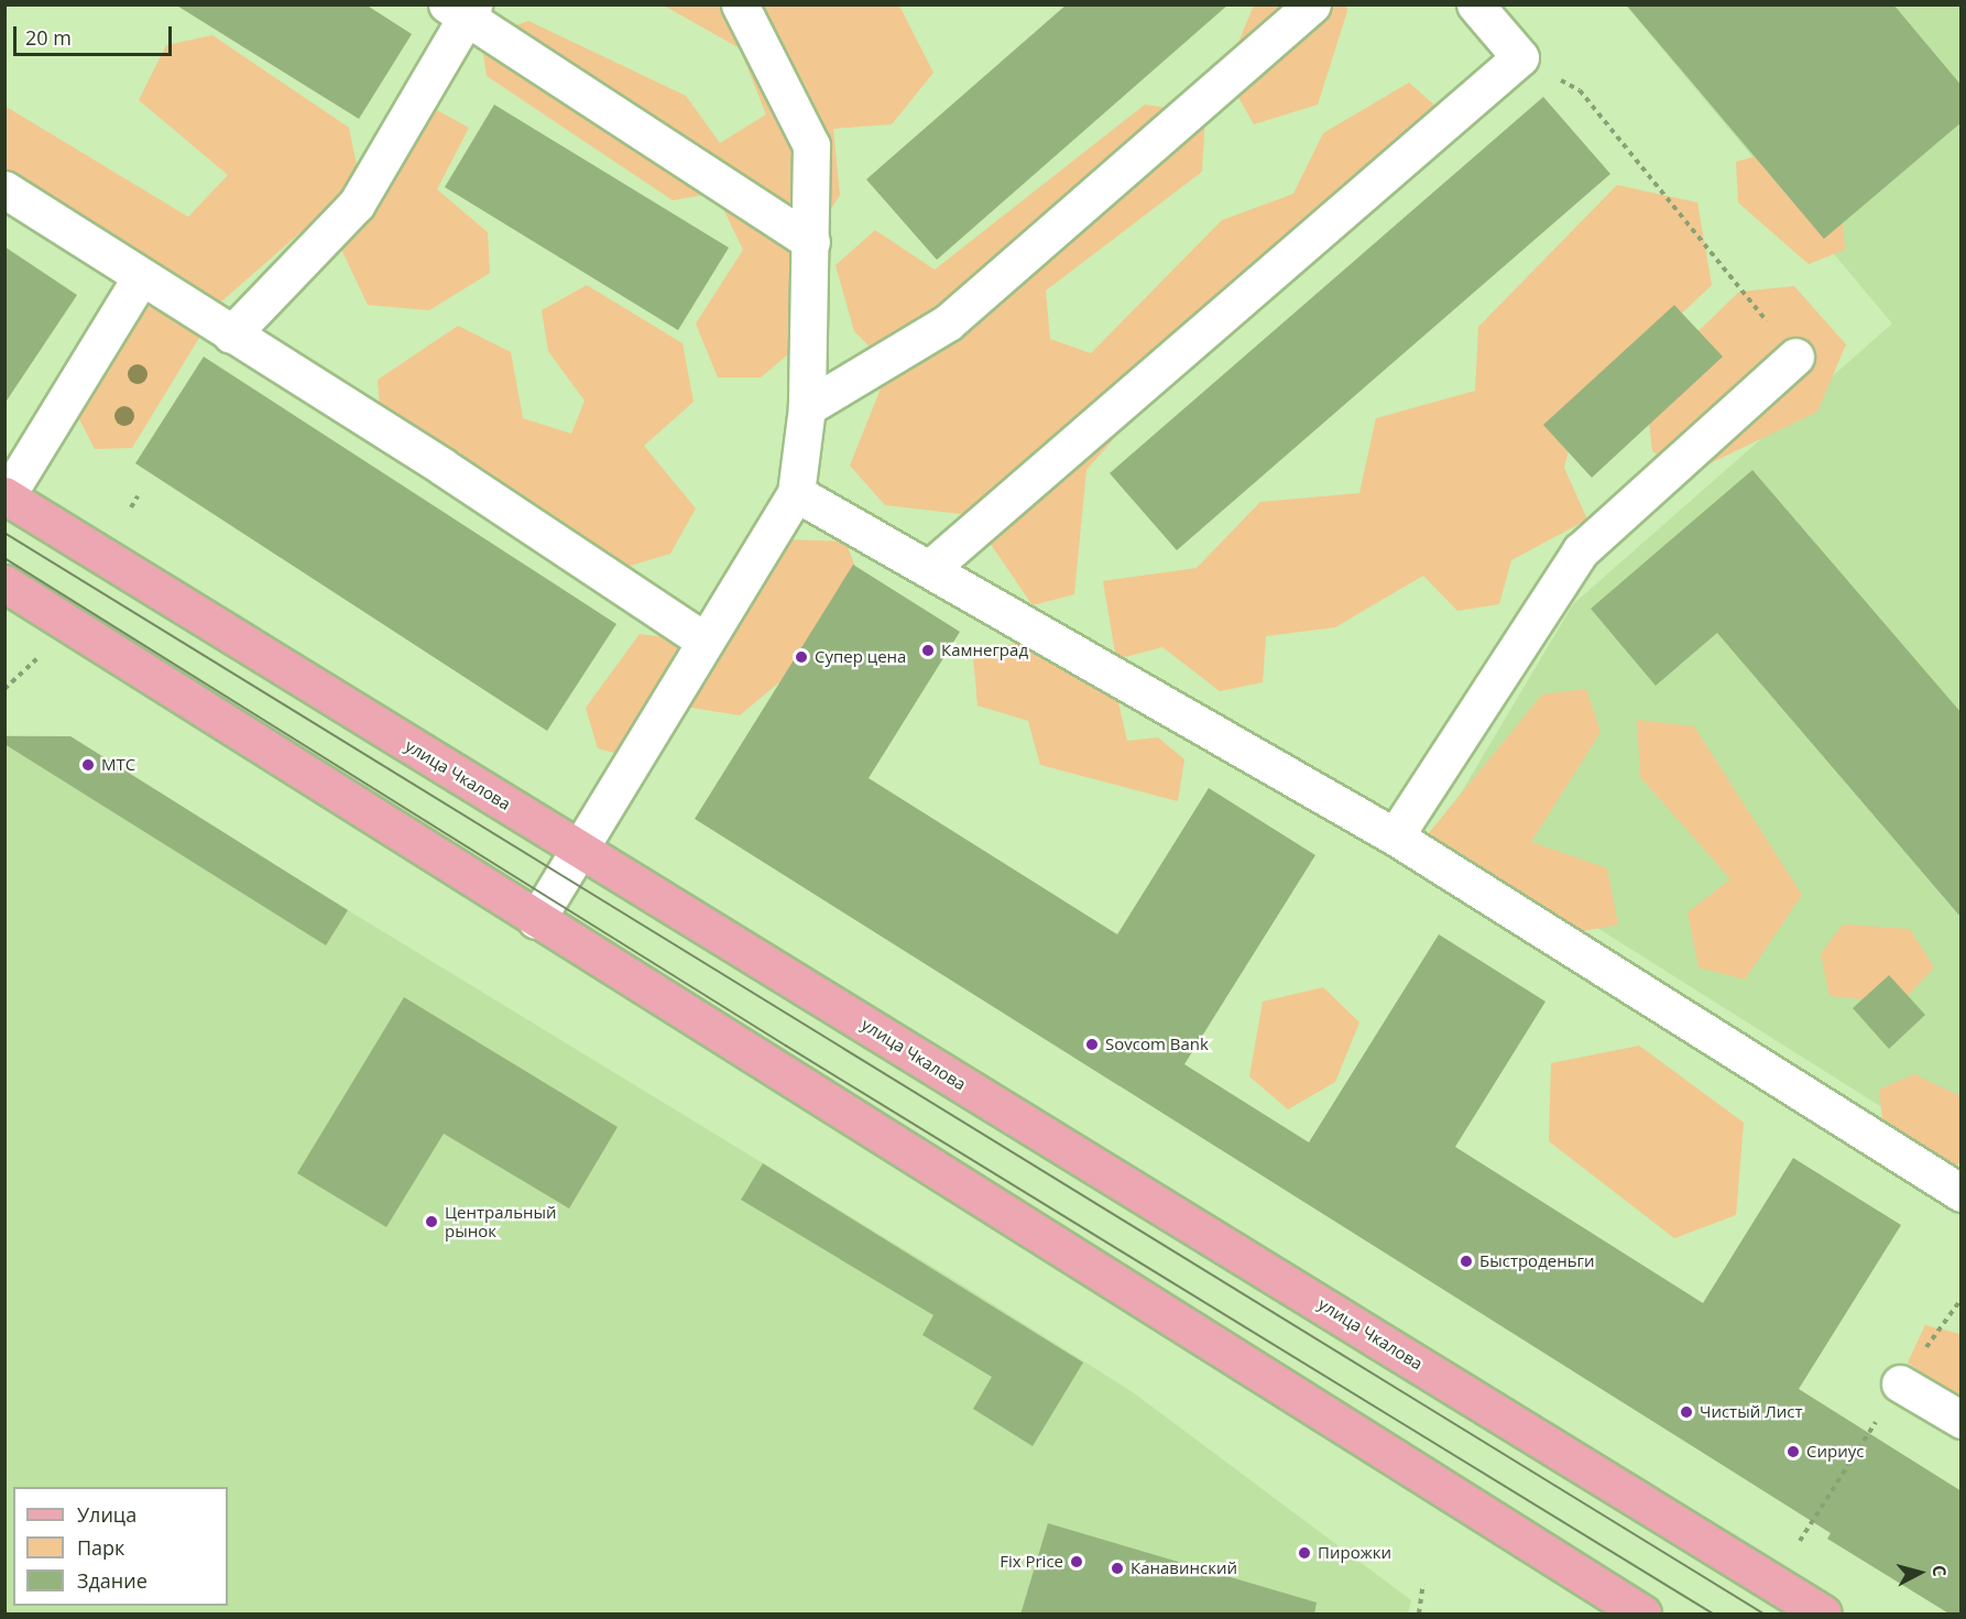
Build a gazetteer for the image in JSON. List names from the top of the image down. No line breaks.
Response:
{"streets":{"main road":["улица Чкалова"]},"places":["Камнеград","Супер цена","МТС","Sovcom Bank","Центральный рынок","Быстроденьги","Чистый Лист","Сириус","Пирожки","Fix Price","Канавинский"],"legend":["Улица","Парк","Здание"],"scale_bar":"20 m","north":"right"}
